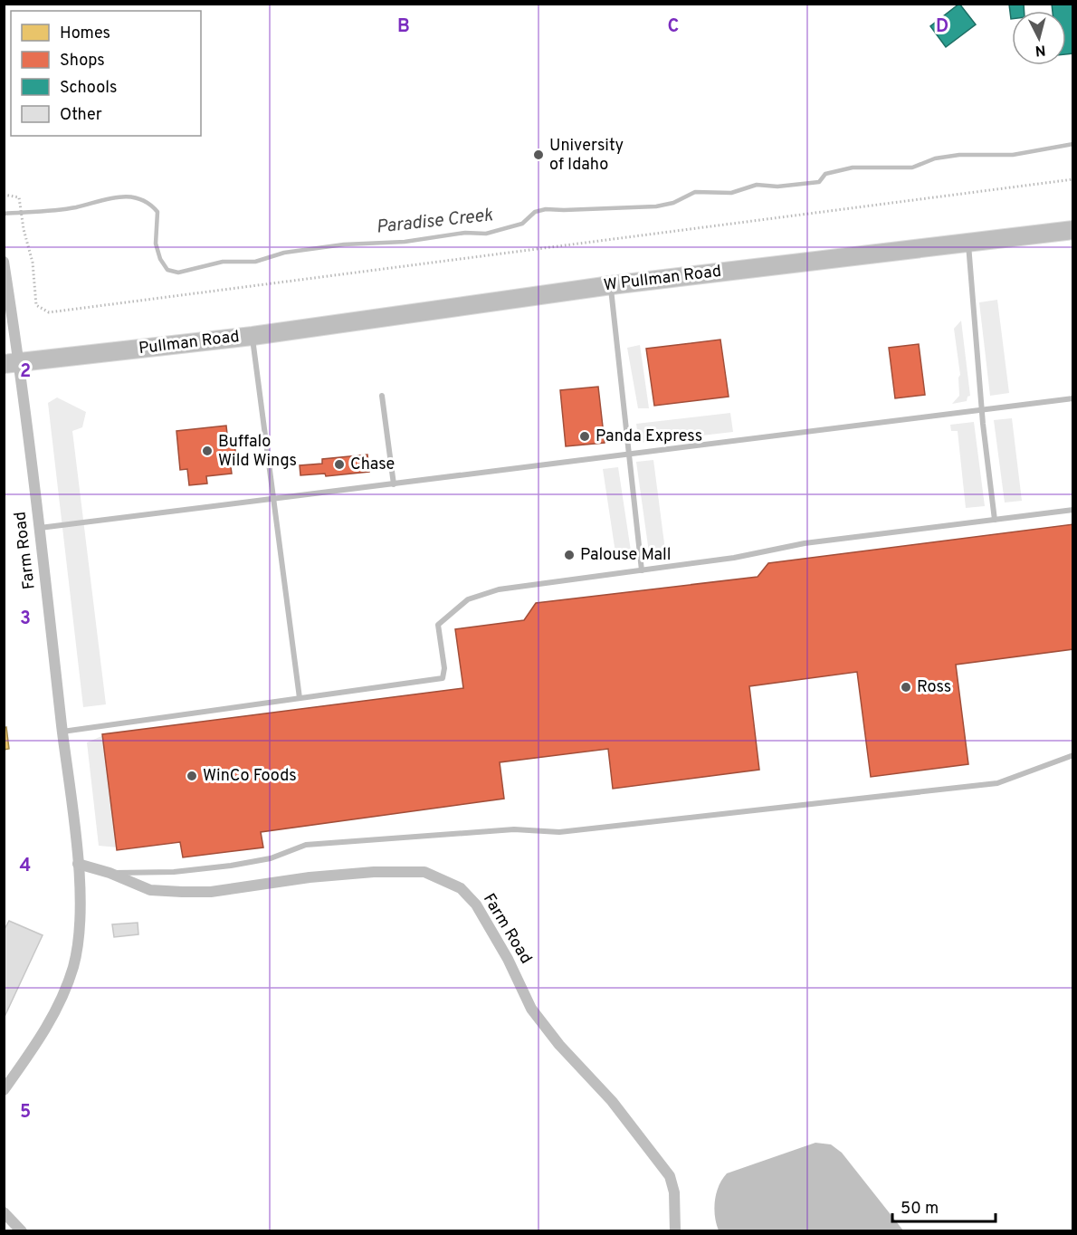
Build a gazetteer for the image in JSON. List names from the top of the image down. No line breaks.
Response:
{"streets":{"main road":["W Pullman Road","Pullman Road"],"street":["Farm Road"]},"crossings":[["W Pullman Road","Pullman Road"],["Pullman Road","Farm Road"]],"water":["Paradise Creek"],"places":["University of Idaho","Panda Express","Buffalo Wild Wings","Chase","Palouse Mall","Ross","WinCo Foods"],"legend":["Homes","Shops","Schools","Other"],"scale_bar":"50 m","north":"bottom","grid":{"columns":["B","C","D"],"rows":["2","3","4","5"]}}
